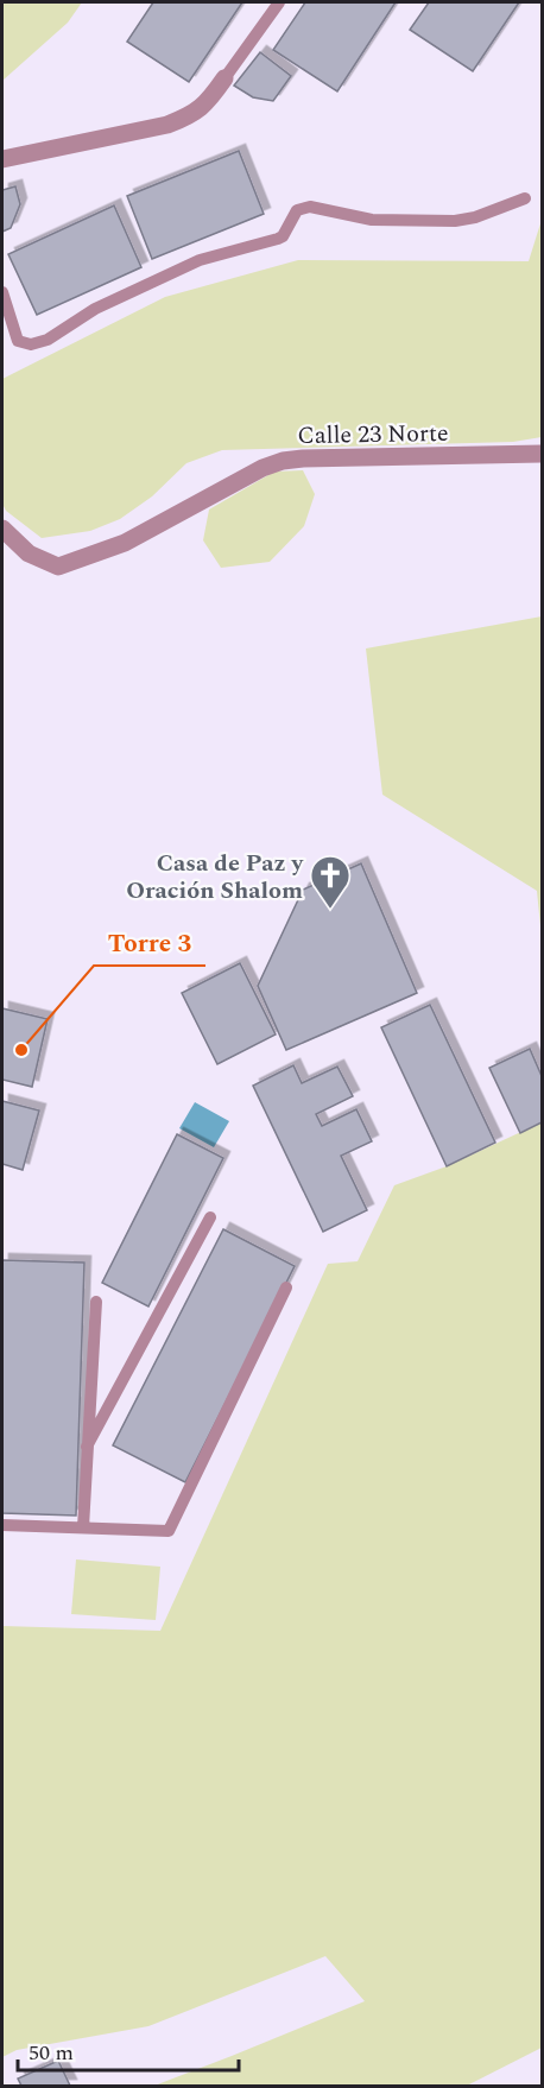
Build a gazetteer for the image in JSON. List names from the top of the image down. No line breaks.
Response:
{"streets":{"street":["Calle 23 Norte"]},"places":{"church":["Casa de Paz y Oración Shalom"],"other":["Torre 3"]},"scale_bar":"50 m"}
